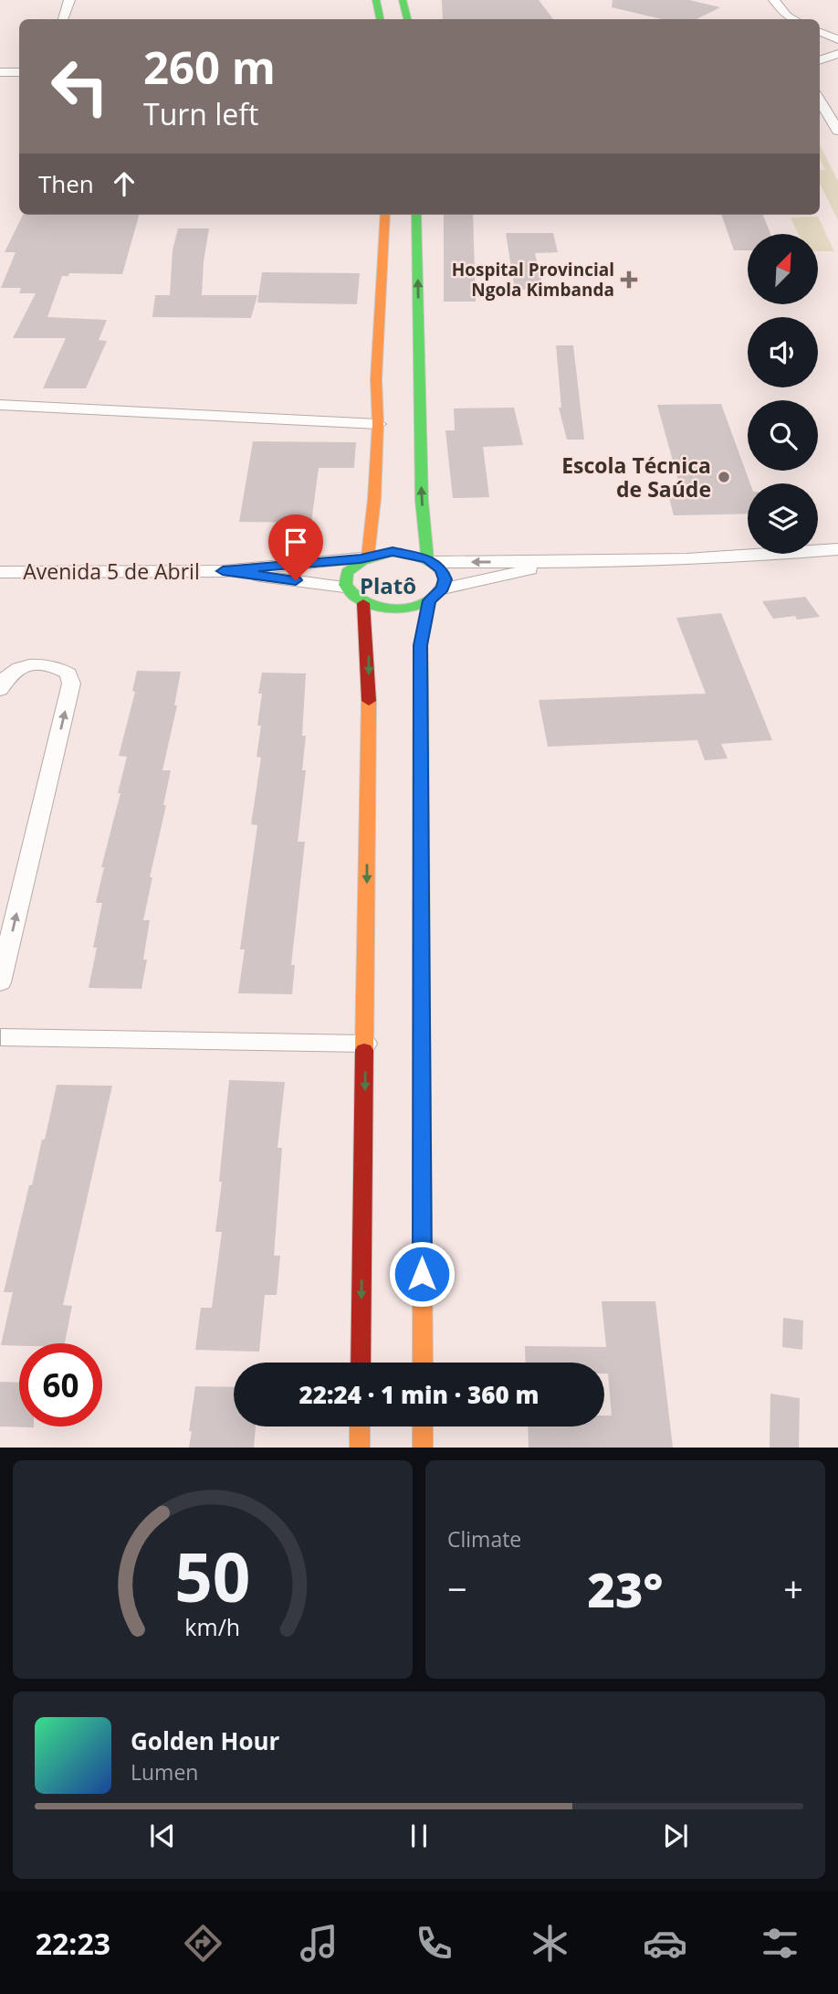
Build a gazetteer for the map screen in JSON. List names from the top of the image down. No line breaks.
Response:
{"streets":{"street":["Avenida 5 de Abril"]},"districts":["Platô"],"places":{"health":["Hospital Provincial Ngola Kimbanda"],"other":["Escola Técnica de Saúde"]},"north":"top right","page":{"turn":["260 m","Turn left"],"then":"Then","limit":"60","trip":"22:24 · 1 min · 360 m","tile":"Climate","heat":["−","23°","+"],"song":["Golden Hour","Lumen"],"tabs":"22:23","gauge":["50","km/h"]}}
